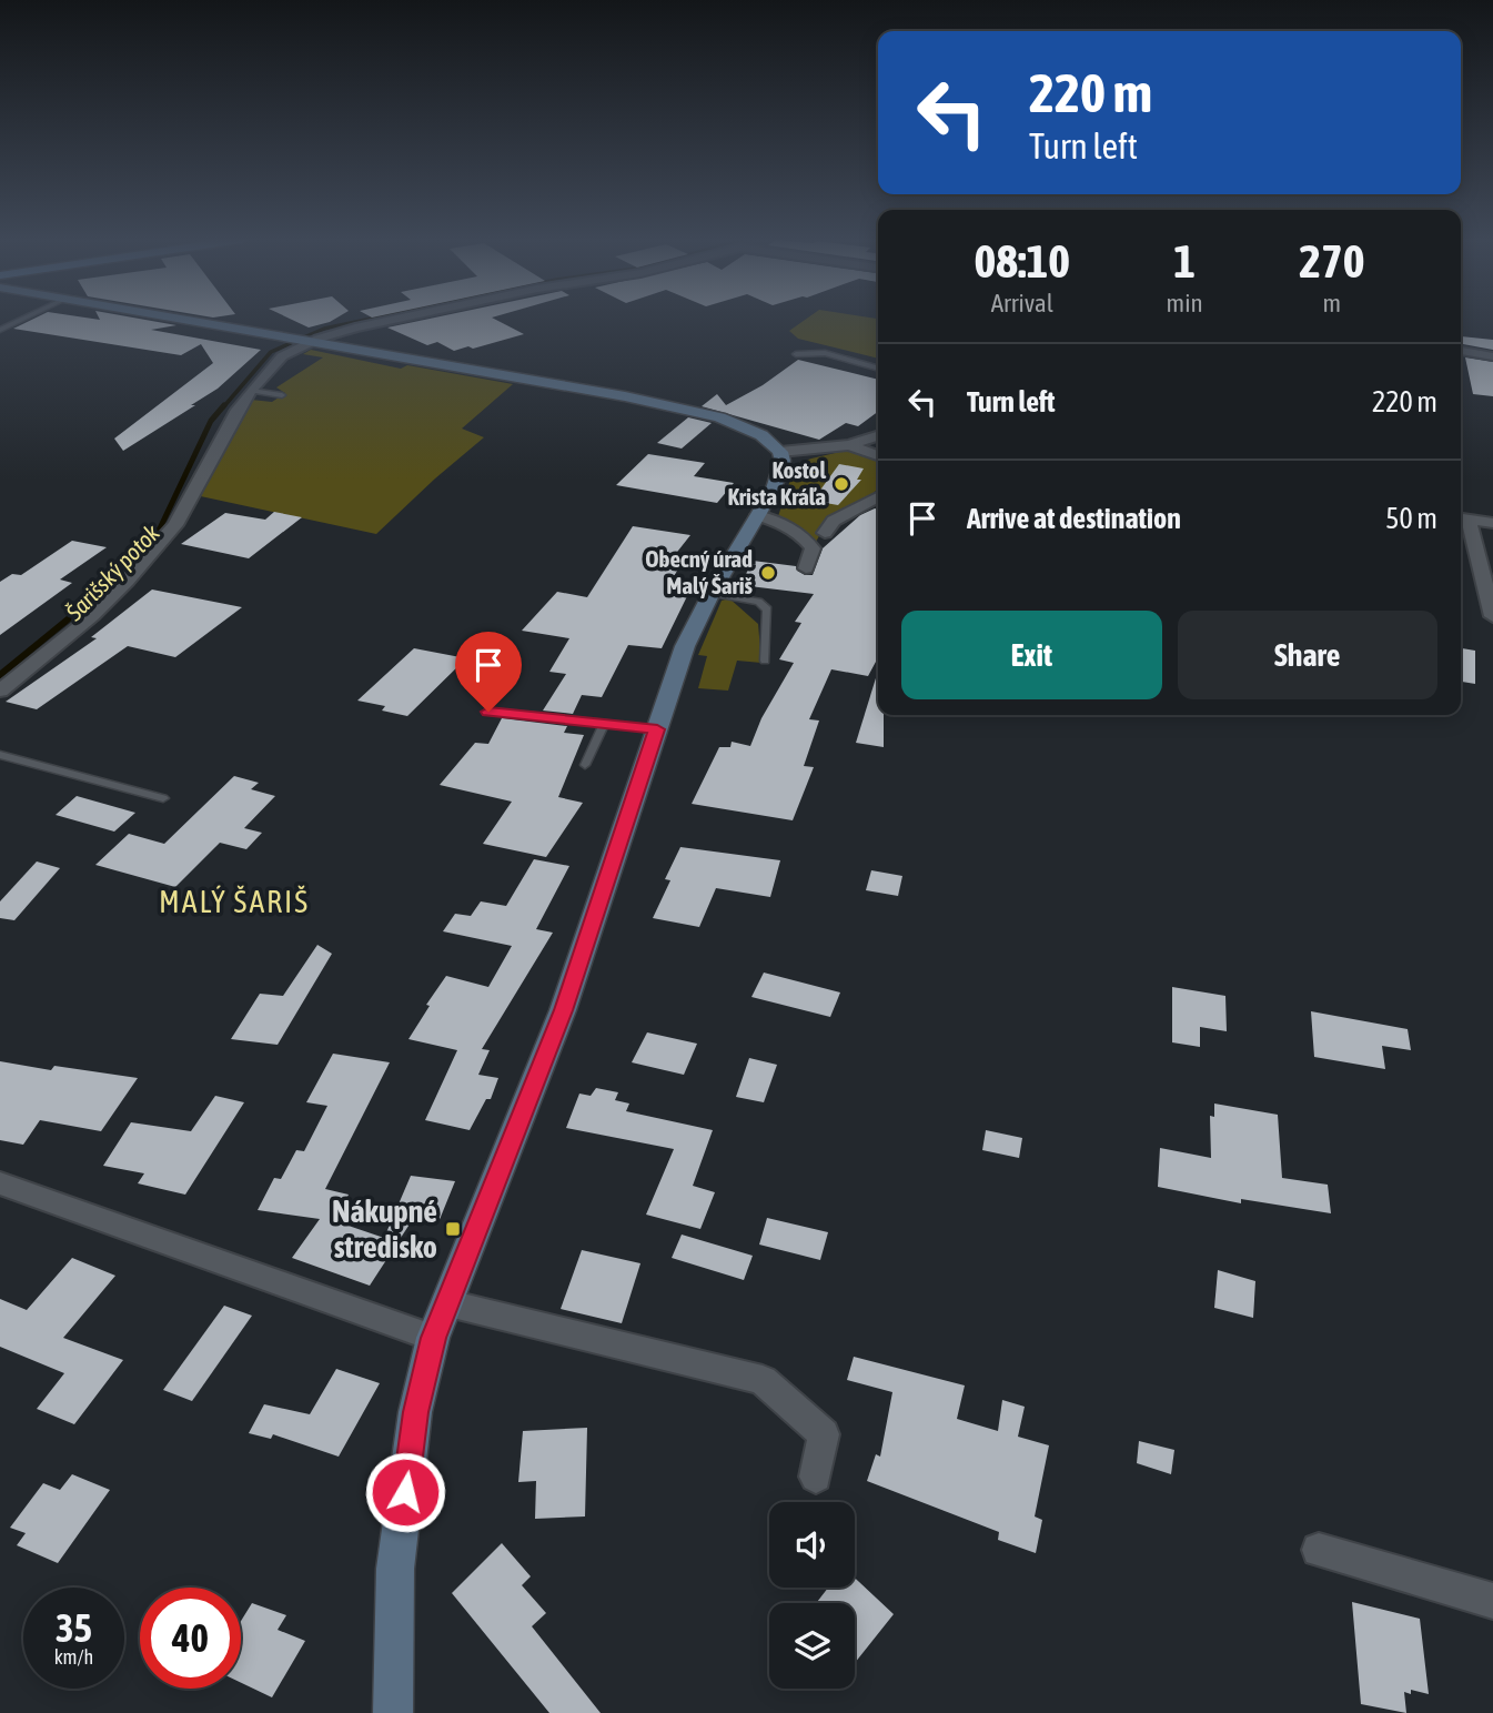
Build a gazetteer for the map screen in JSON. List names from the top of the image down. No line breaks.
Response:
{"districts":["MALÝ ŠARIŠ"],"water":["Šarišský potok"],"places":{"other":["Kostol Krista Kráľa","Obecný úrad Malý Šariš"],"transit":["Nákupné stredisko"]},"page":{"turn":["220 m","Turn left"],"eta":["08:10","Arrival","1","min","270","m"],"list":[{"name":"Turn left","value":"220 m"},{"name":"Arrive at destination","value":"50 m"}],"buttons":["Exit","Share"],"speed":"35 km/h","limit":"40"}}
